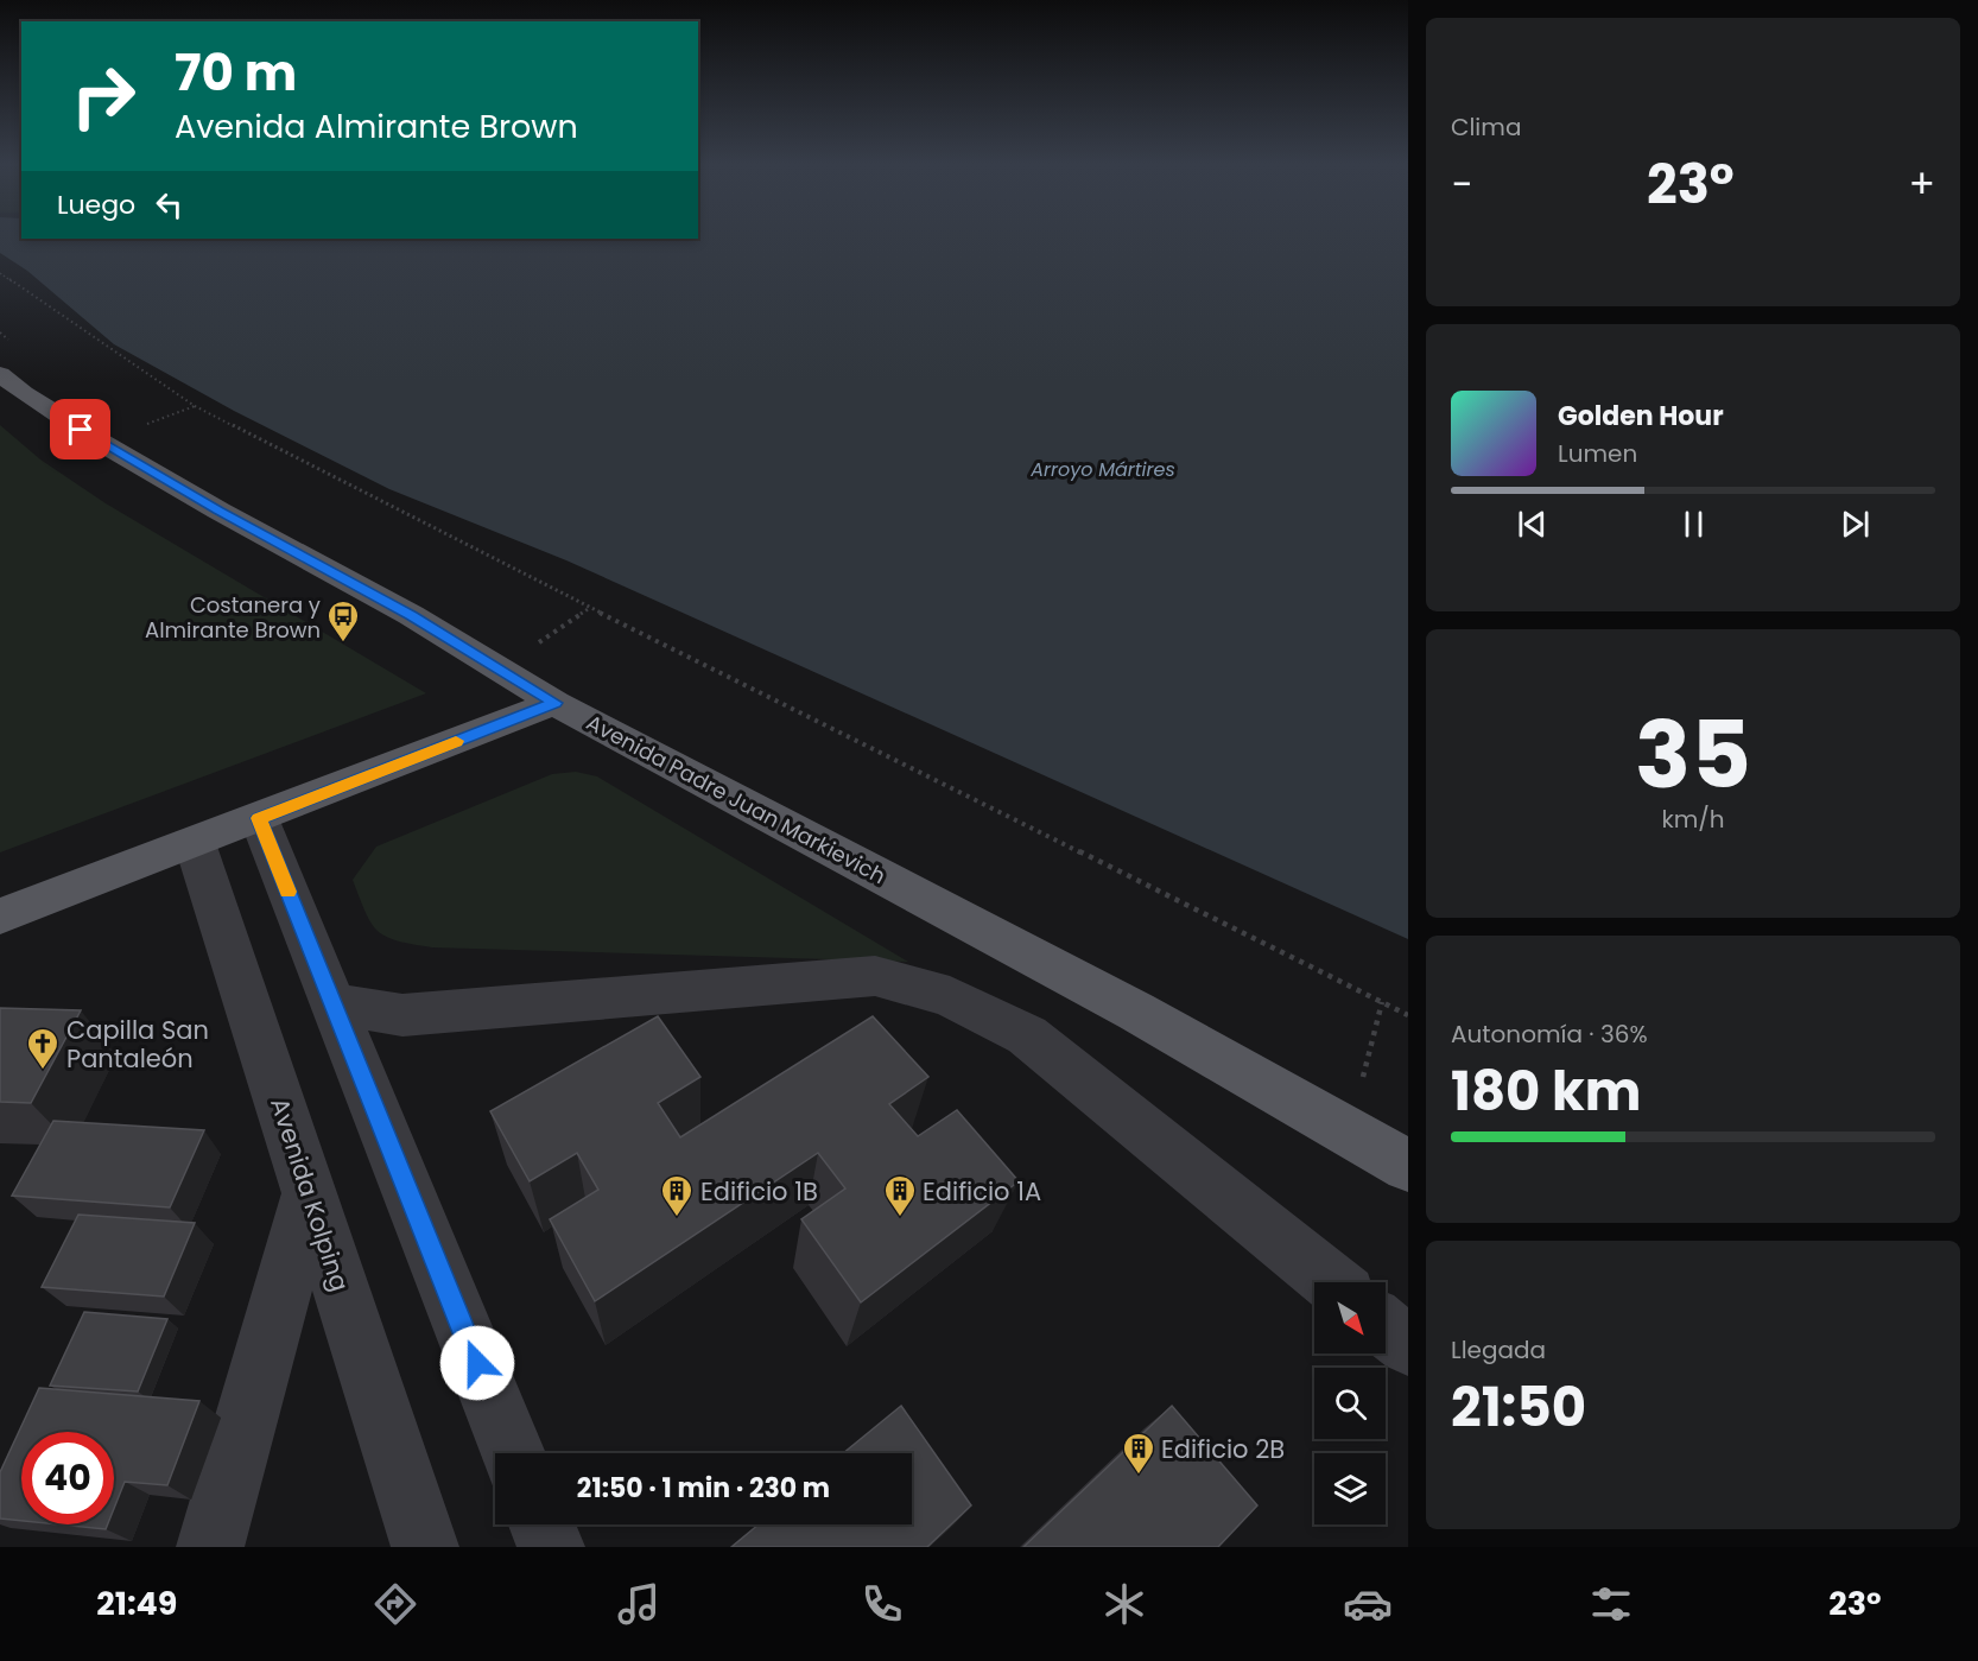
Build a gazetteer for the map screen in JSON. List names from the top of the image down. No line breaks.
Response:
{"streets":{"main road":["Avenida Padre Juan Markievich"],"street":["Avenida Kolping"]},"water":["Arroyo Mártires"],"places":{"bus stop":["Costanera y Almirante Brown"],"church":["Capilla San Pantaleón"],"building":["Edificio 1B","Edificio 1A","Edificio 2B"]},"north":"bottom right","page":{"tile":["Clima",["35","km/h"],["Autonomía · 36%","180 km"],["Llegada","21:50"]],"turn":["70 m","Avenida Almirante Brown"],"heat":["−","23°","+"],"then":"Luego","song":["Golden Hour","Lumen"],"limit":"40","trip":"21:50 · 1 min · 230 m","tabs":["21:49","23°"]}}
